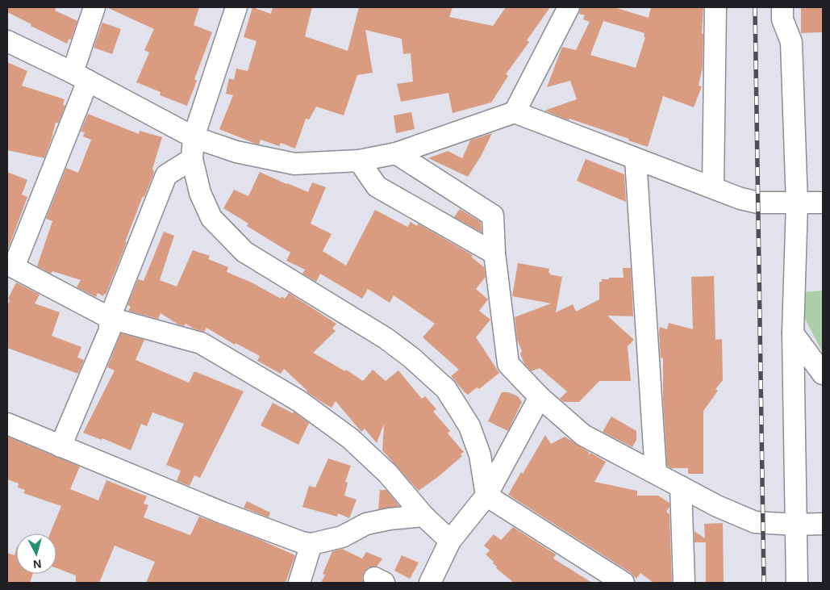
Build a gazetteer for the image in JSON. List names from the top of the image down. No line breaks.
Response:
{"north":"bottom"}
